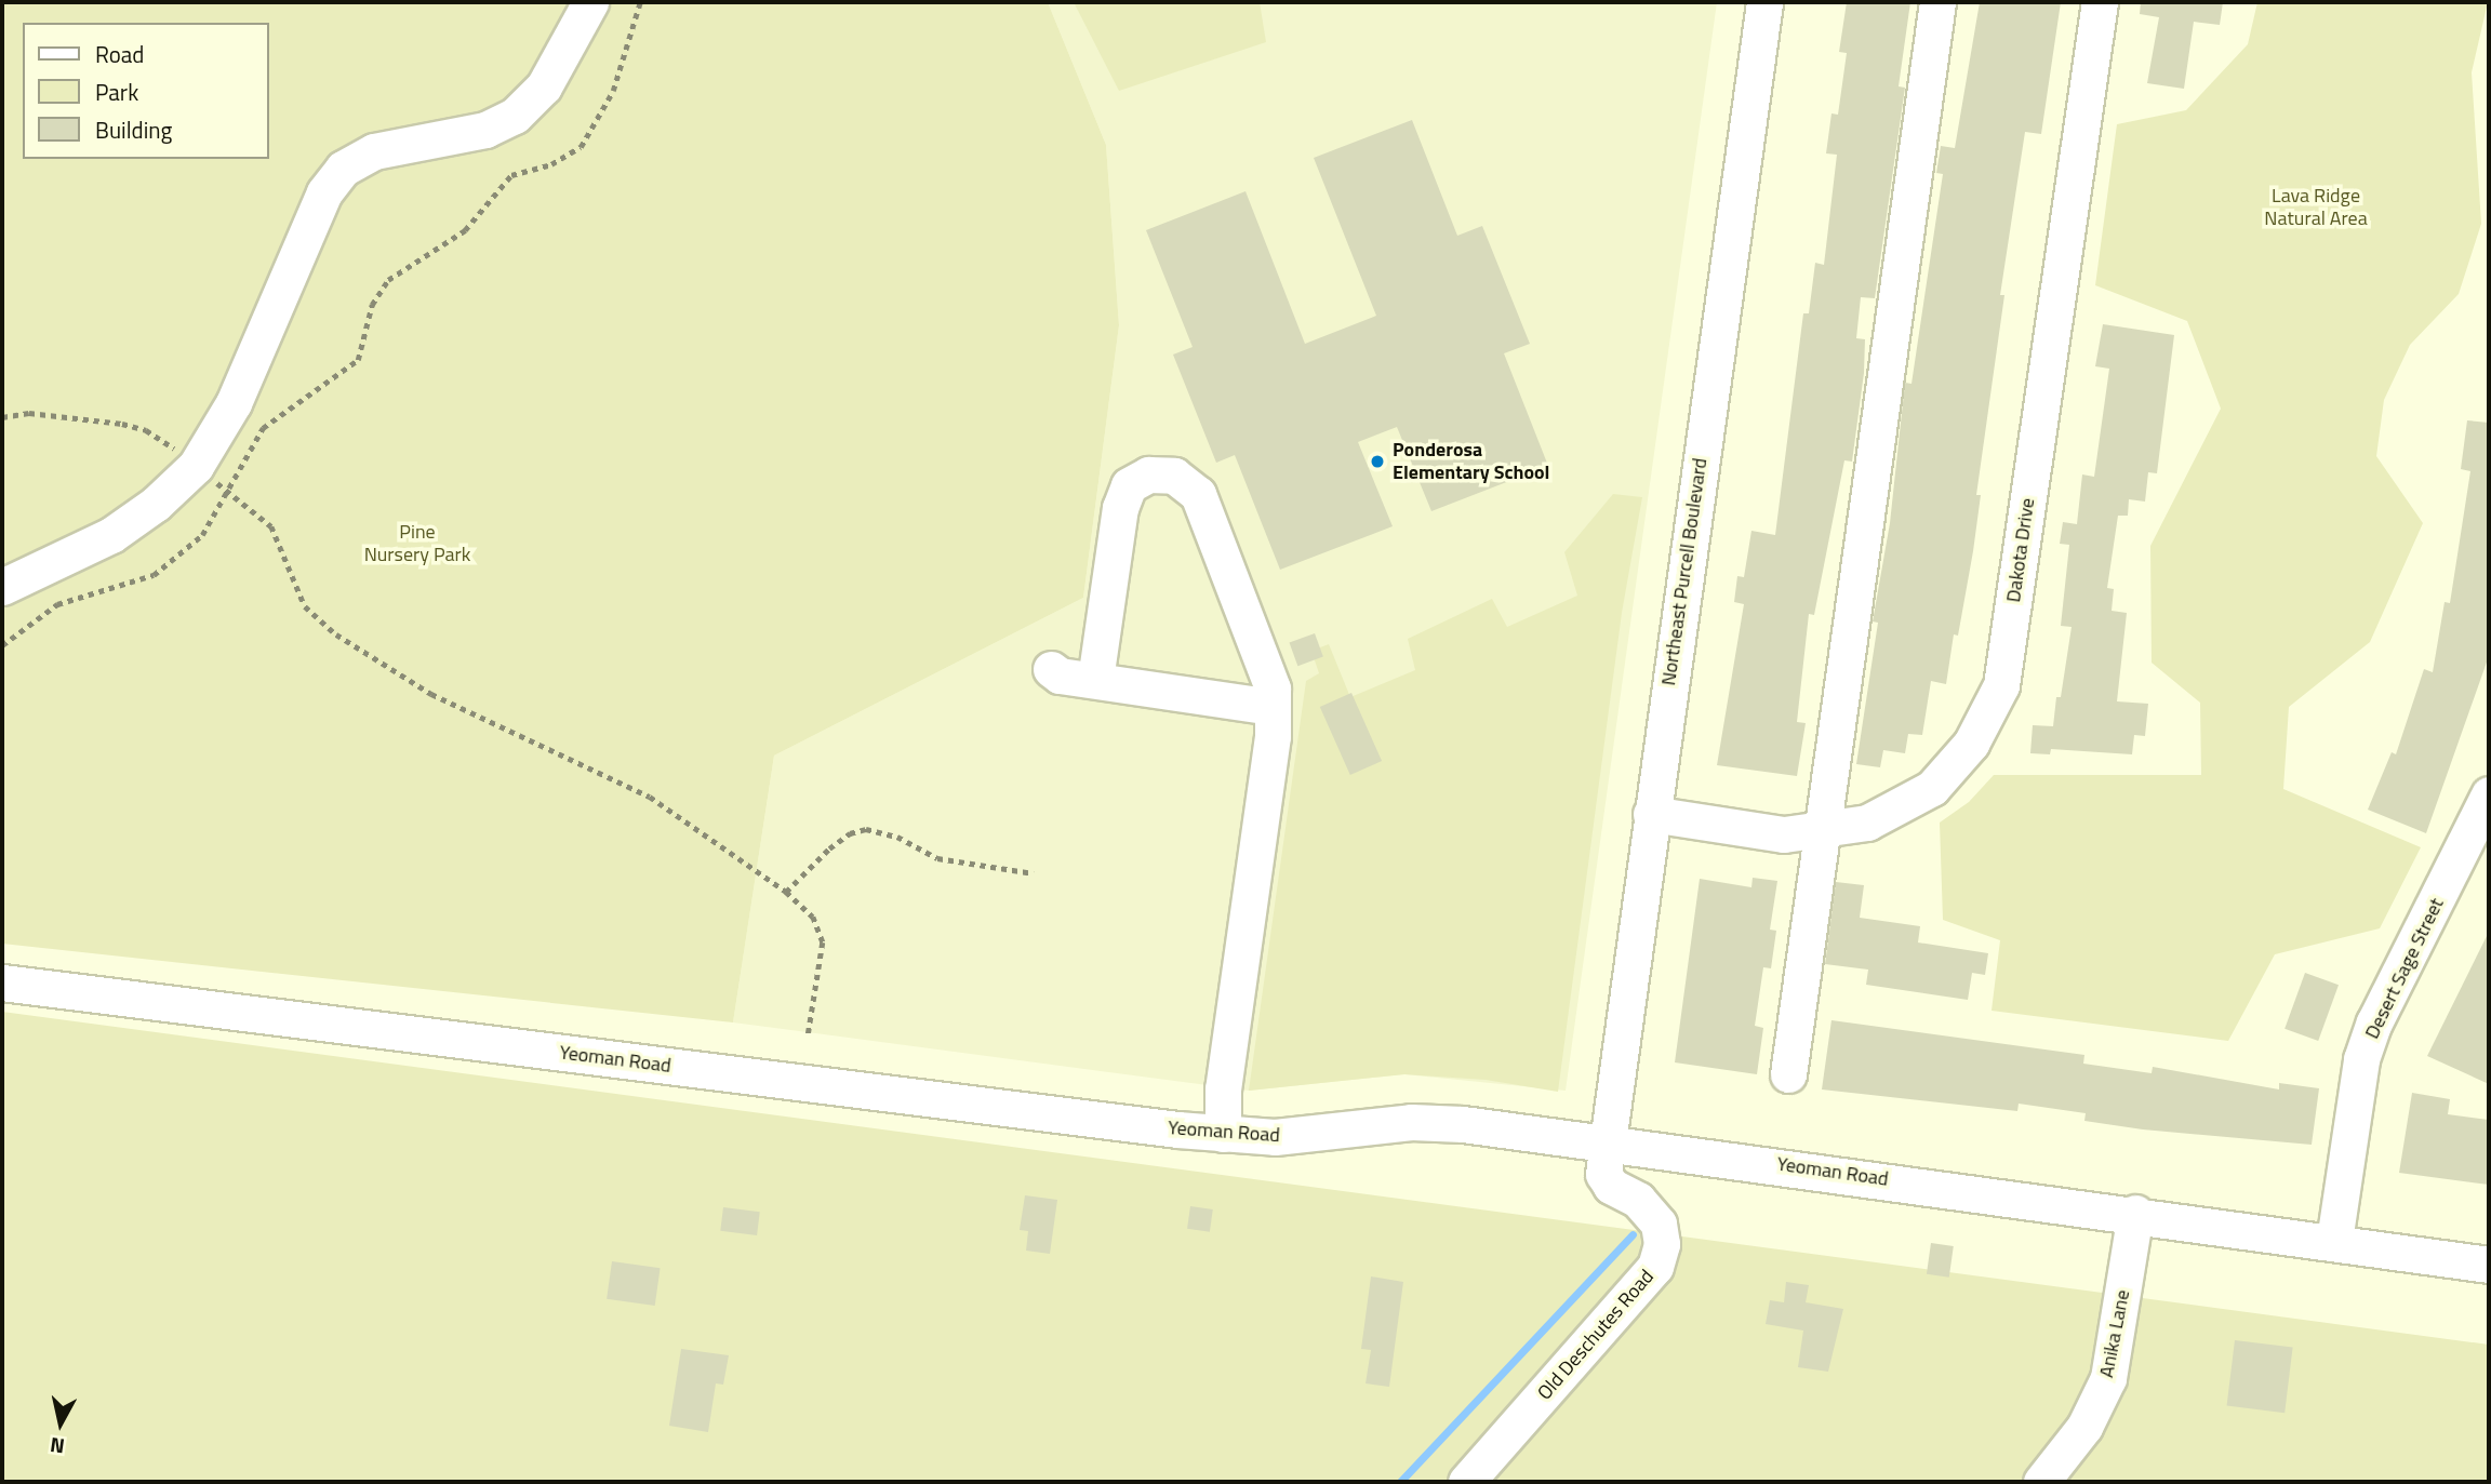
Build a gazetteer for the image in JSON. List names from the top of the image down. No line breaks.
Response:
{"streets":{"street":["Dakota Drive","Northeast Purcell Boulevard","Desert Sage Street","Yeoman Road","Anika Lane","Old Deschutes Road"]},"crossings":[["Dakota Drive","Northeast Purcell Boulevard"],["Northeast Purcell Boulevard","Yeoman Road"],["Northeast Purcell Boulevard","Old Deschutes Road"],["Desert Sage Street","Yeoman Road"],["Yeoman Road","Anika Lane"],["Yeoman Road","Old Deschutes Road"]],"parks":["Lava Ridge Natural Area","Pine Nursery Park"],"places":["Ponderosa Elementary School"],"legend":["Road","Park","Building"],"north":"bottom"}
